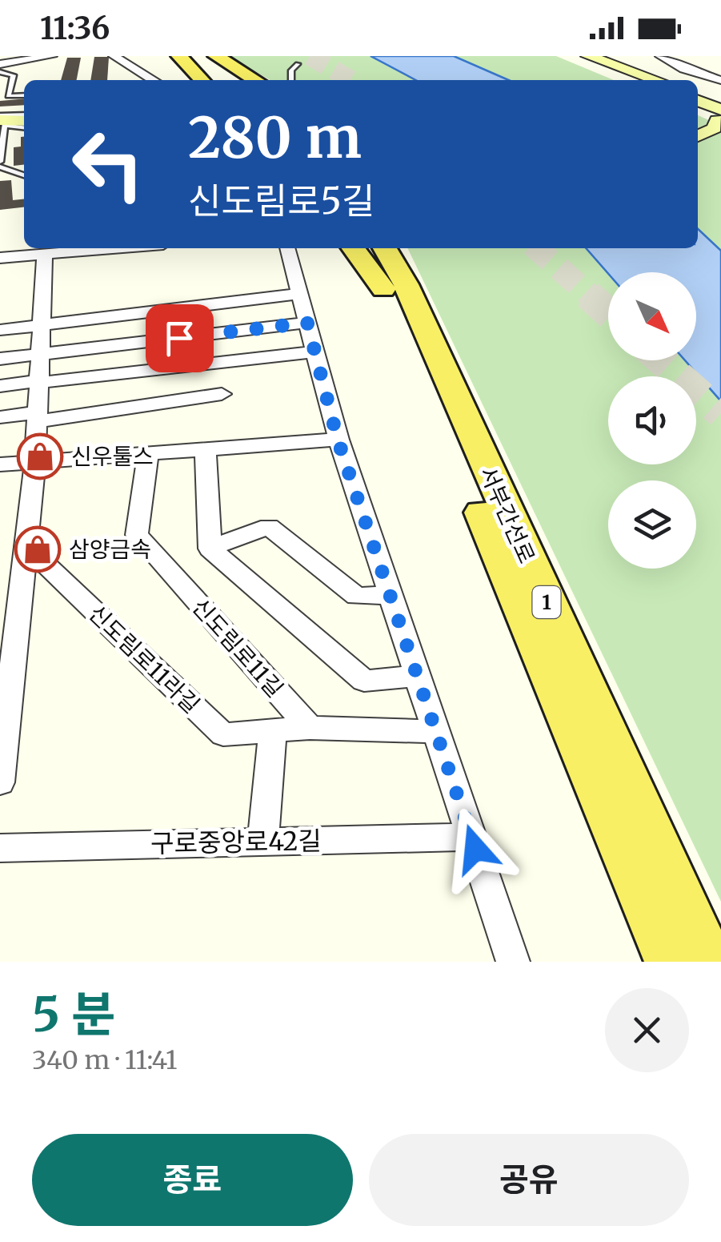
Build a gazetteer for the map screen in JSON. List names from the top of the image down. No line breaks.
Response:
{"streets":{"main road":["서부간선로","1"],"street":["신도림로11길","신도림로11라길","구로중앙로42길"]},"crossings":[["신도림로11길","신도림로11라길"]],"places":{"shop":["신우툴스","삼양금속"]},"north":"bottom right","page":{"status":"11:36","turn":["280 m","신도림로5길"],"heading":["5 분","340 m · 11:41"],"buttons":["종료","공유"]}}
